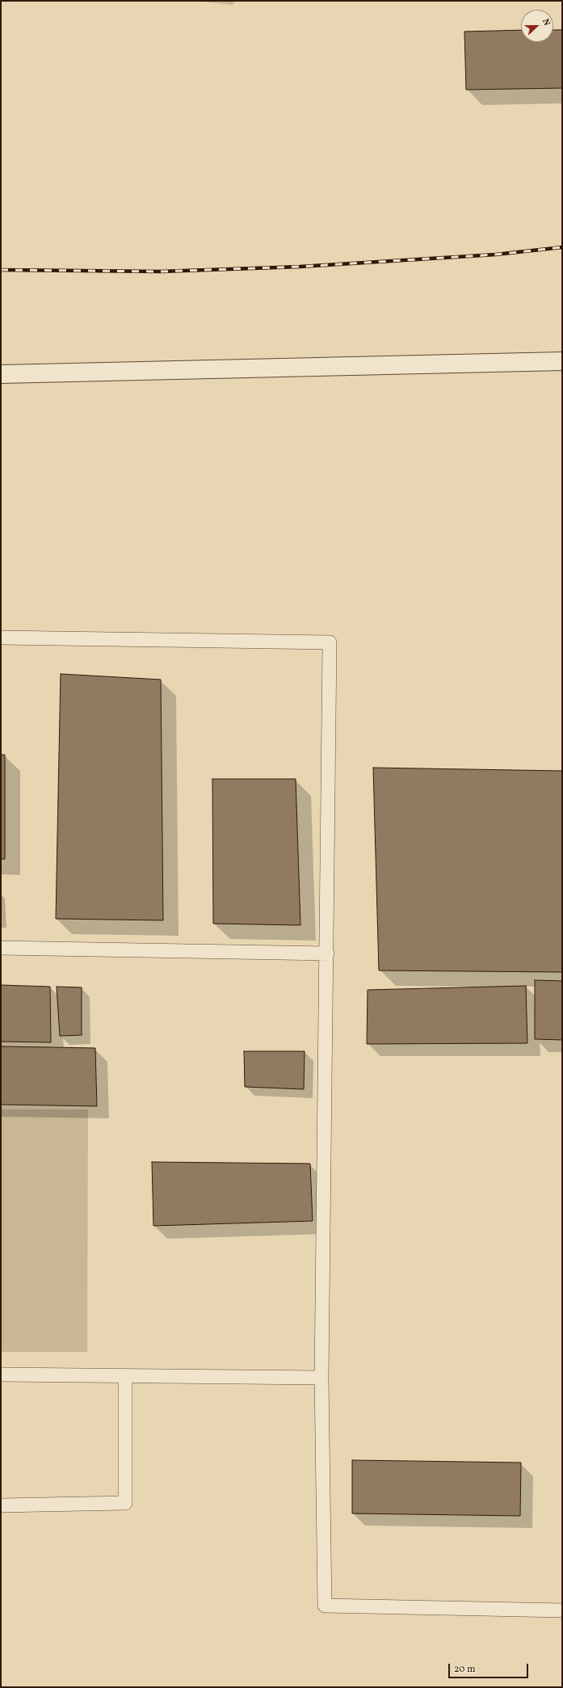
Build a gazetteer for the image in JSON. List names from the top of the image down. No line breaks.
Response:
{"scale_bar":"20 m","north":"right"}
